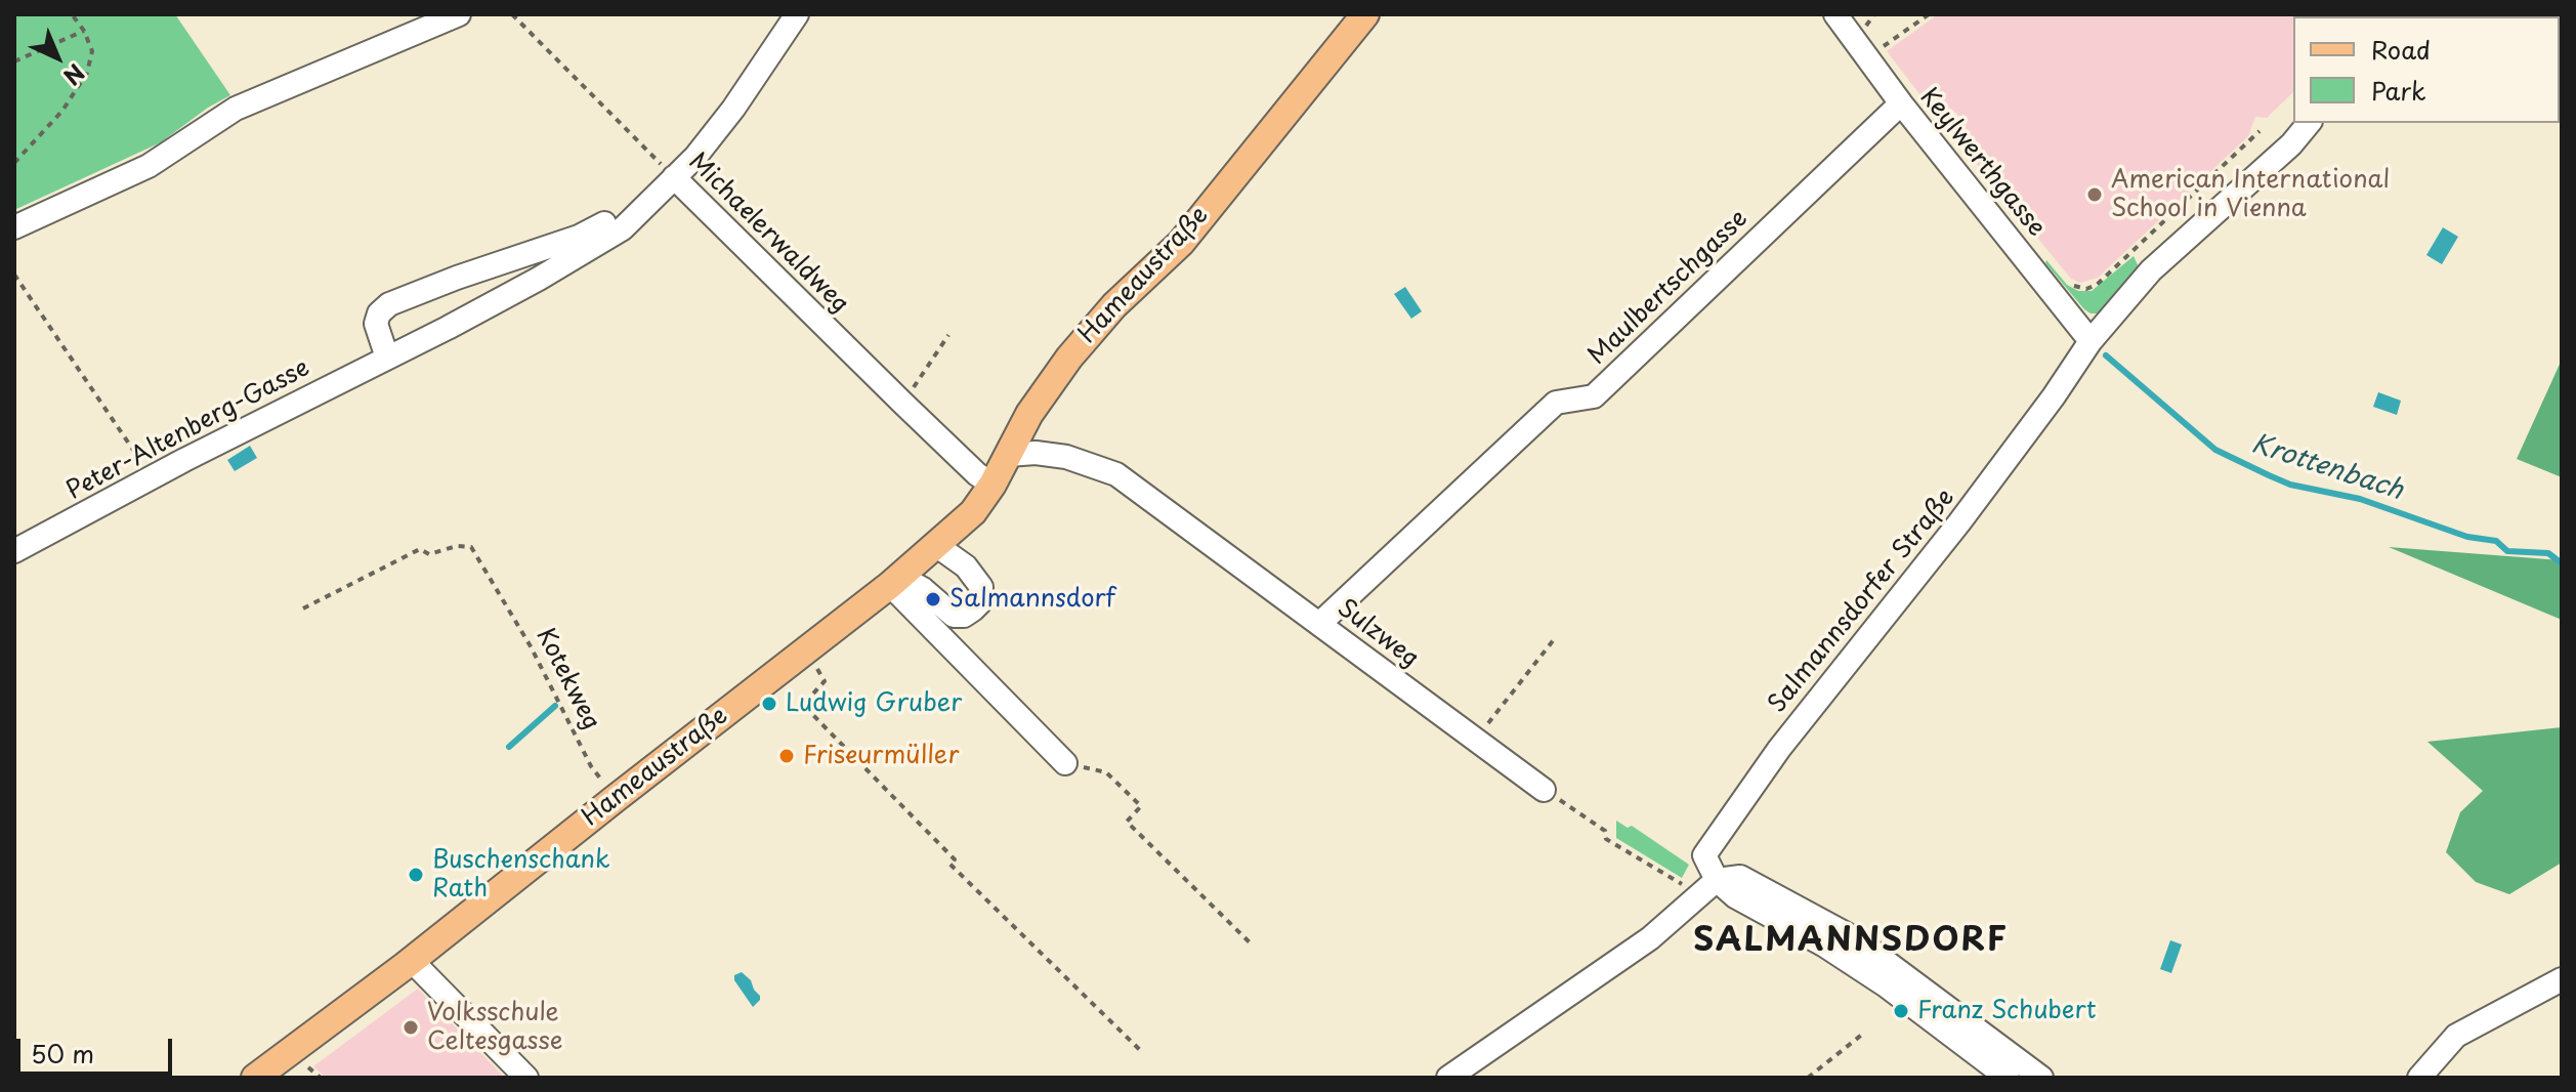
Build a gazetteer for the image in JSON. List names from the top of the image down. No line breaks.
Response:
{"streets":{"main road":["Hameaustraße"],"street":["Keylwerthgasse","Michaelerwaldweg","Maulbertschgasse","Peter-Altenberg-Gasse","Salmannsdorfer Straße","Sulzweg"],"path":["Kotekweg"]},"crossings":[["Keylwerthgasse","Maulbertschgasse"],["Keylwerthgasse","Salmannsdorfer Straße"],["Michaelerwaldweg","Hameaustraße"],["Michaelerwaldweg","Peter-Altenberg-Gasse"],["Hameaustraße","Sulzweg"],["Hameaustraße","Kotekweg"],["Maulbertschgasse","Sulzweg"]],"districts":["SALMANNSDORF"],"water":["Krottenbach"],"places":["American International School in Vienna","Salmannsdorf","Ludwig Gruber","Friseurmüller","Buschenschank Rath","Franz Schubert","Volksschule Celtesgasse"],"legend":["Road","Park"],"scale_bar":"50 m","north":"bottom right"}
